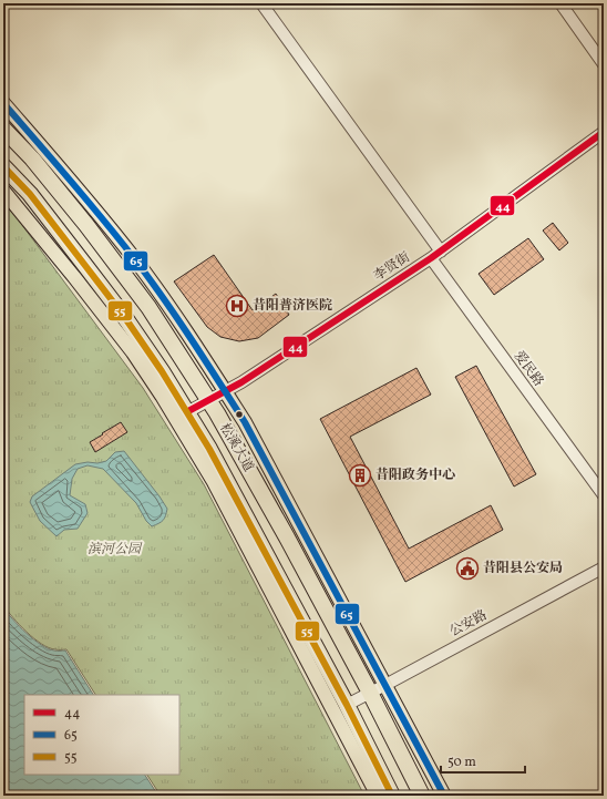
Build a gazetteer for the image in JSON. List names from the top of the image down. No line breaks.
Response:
{"streets":{"highway":["松溪大道"],"street":["李贤街","爱民路","公安路"]},"crossings":[["李贤街","爱民路"],["李贤街","松溪大道"],["松溪大道","公安路"]],"parks":["滨河公园"],"places":{"hospital":["昔阳普济医院"],"building":["昔阳政务中心"],"public building":["昔阳县公安局"]},"lines":["transit line 65","transit line 44","transit line 55"],"legend":["44","65","55"],"scale_bar":"50 m"}
